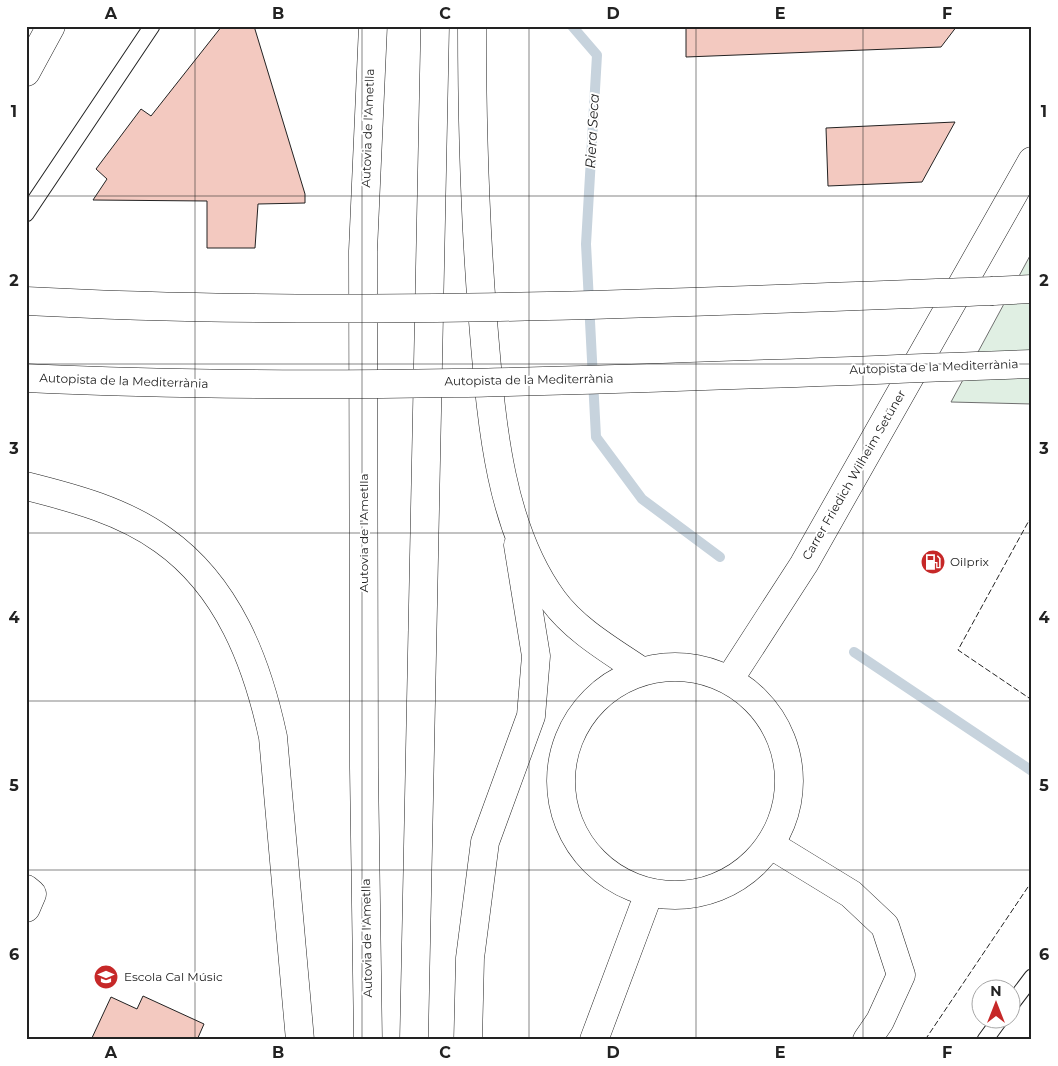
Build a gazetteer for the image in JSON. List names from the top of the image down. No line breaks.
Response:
{"streets":{"main road":["Autovia de l'Ametlla","Autopista de la Mediterrània","Carrer Friedich Wilheim Setüner"]},"water":["Riera Seca"],"places":{"fuel station":["Oilprix"],"school or university":["Escola Cal Músic"]},"north":"top","grid":{"columns":["A","B","C","D","E","F"],"rows":["1","2","3","4","5","6"]}}
